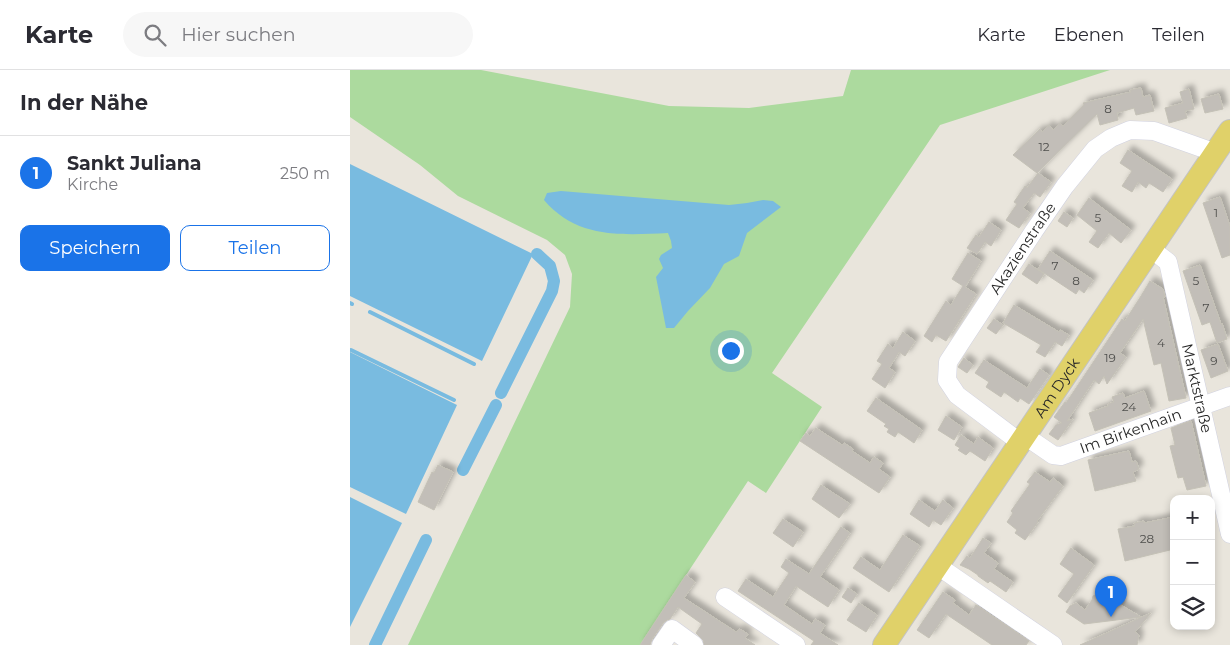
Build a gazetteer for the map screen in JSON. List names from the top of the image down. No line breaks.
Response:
{"streets":{"main road":["Am Dyck"],"street":["Akazienstraße","Marktstraße","Im Birkenhain"]},"crossings":[["Akazienstraße","Am Dyck"],["Akazienstraße","Im Birkenhain"],["Marktstraße","Am Dyck"],["Marktstraße","Im Birkenhain"],["Am Dyck","Im Birkenhain"]],"house_numbers":["8","12","1","5","7","8","5","7","4","19","9","24","28"],"page":{"header":"Karte","search":"Hier suchen","nav":["Karte","Ebenen","Teilen"],"heading":"In der Nähe","list":[{"mark":"1","name":"Sankt Juliana","note":"Kirche","value":"250 m"}],"buttons":["Speichern","Teilen"],"map_buttons":["+","−"],"pins":"1"}}
